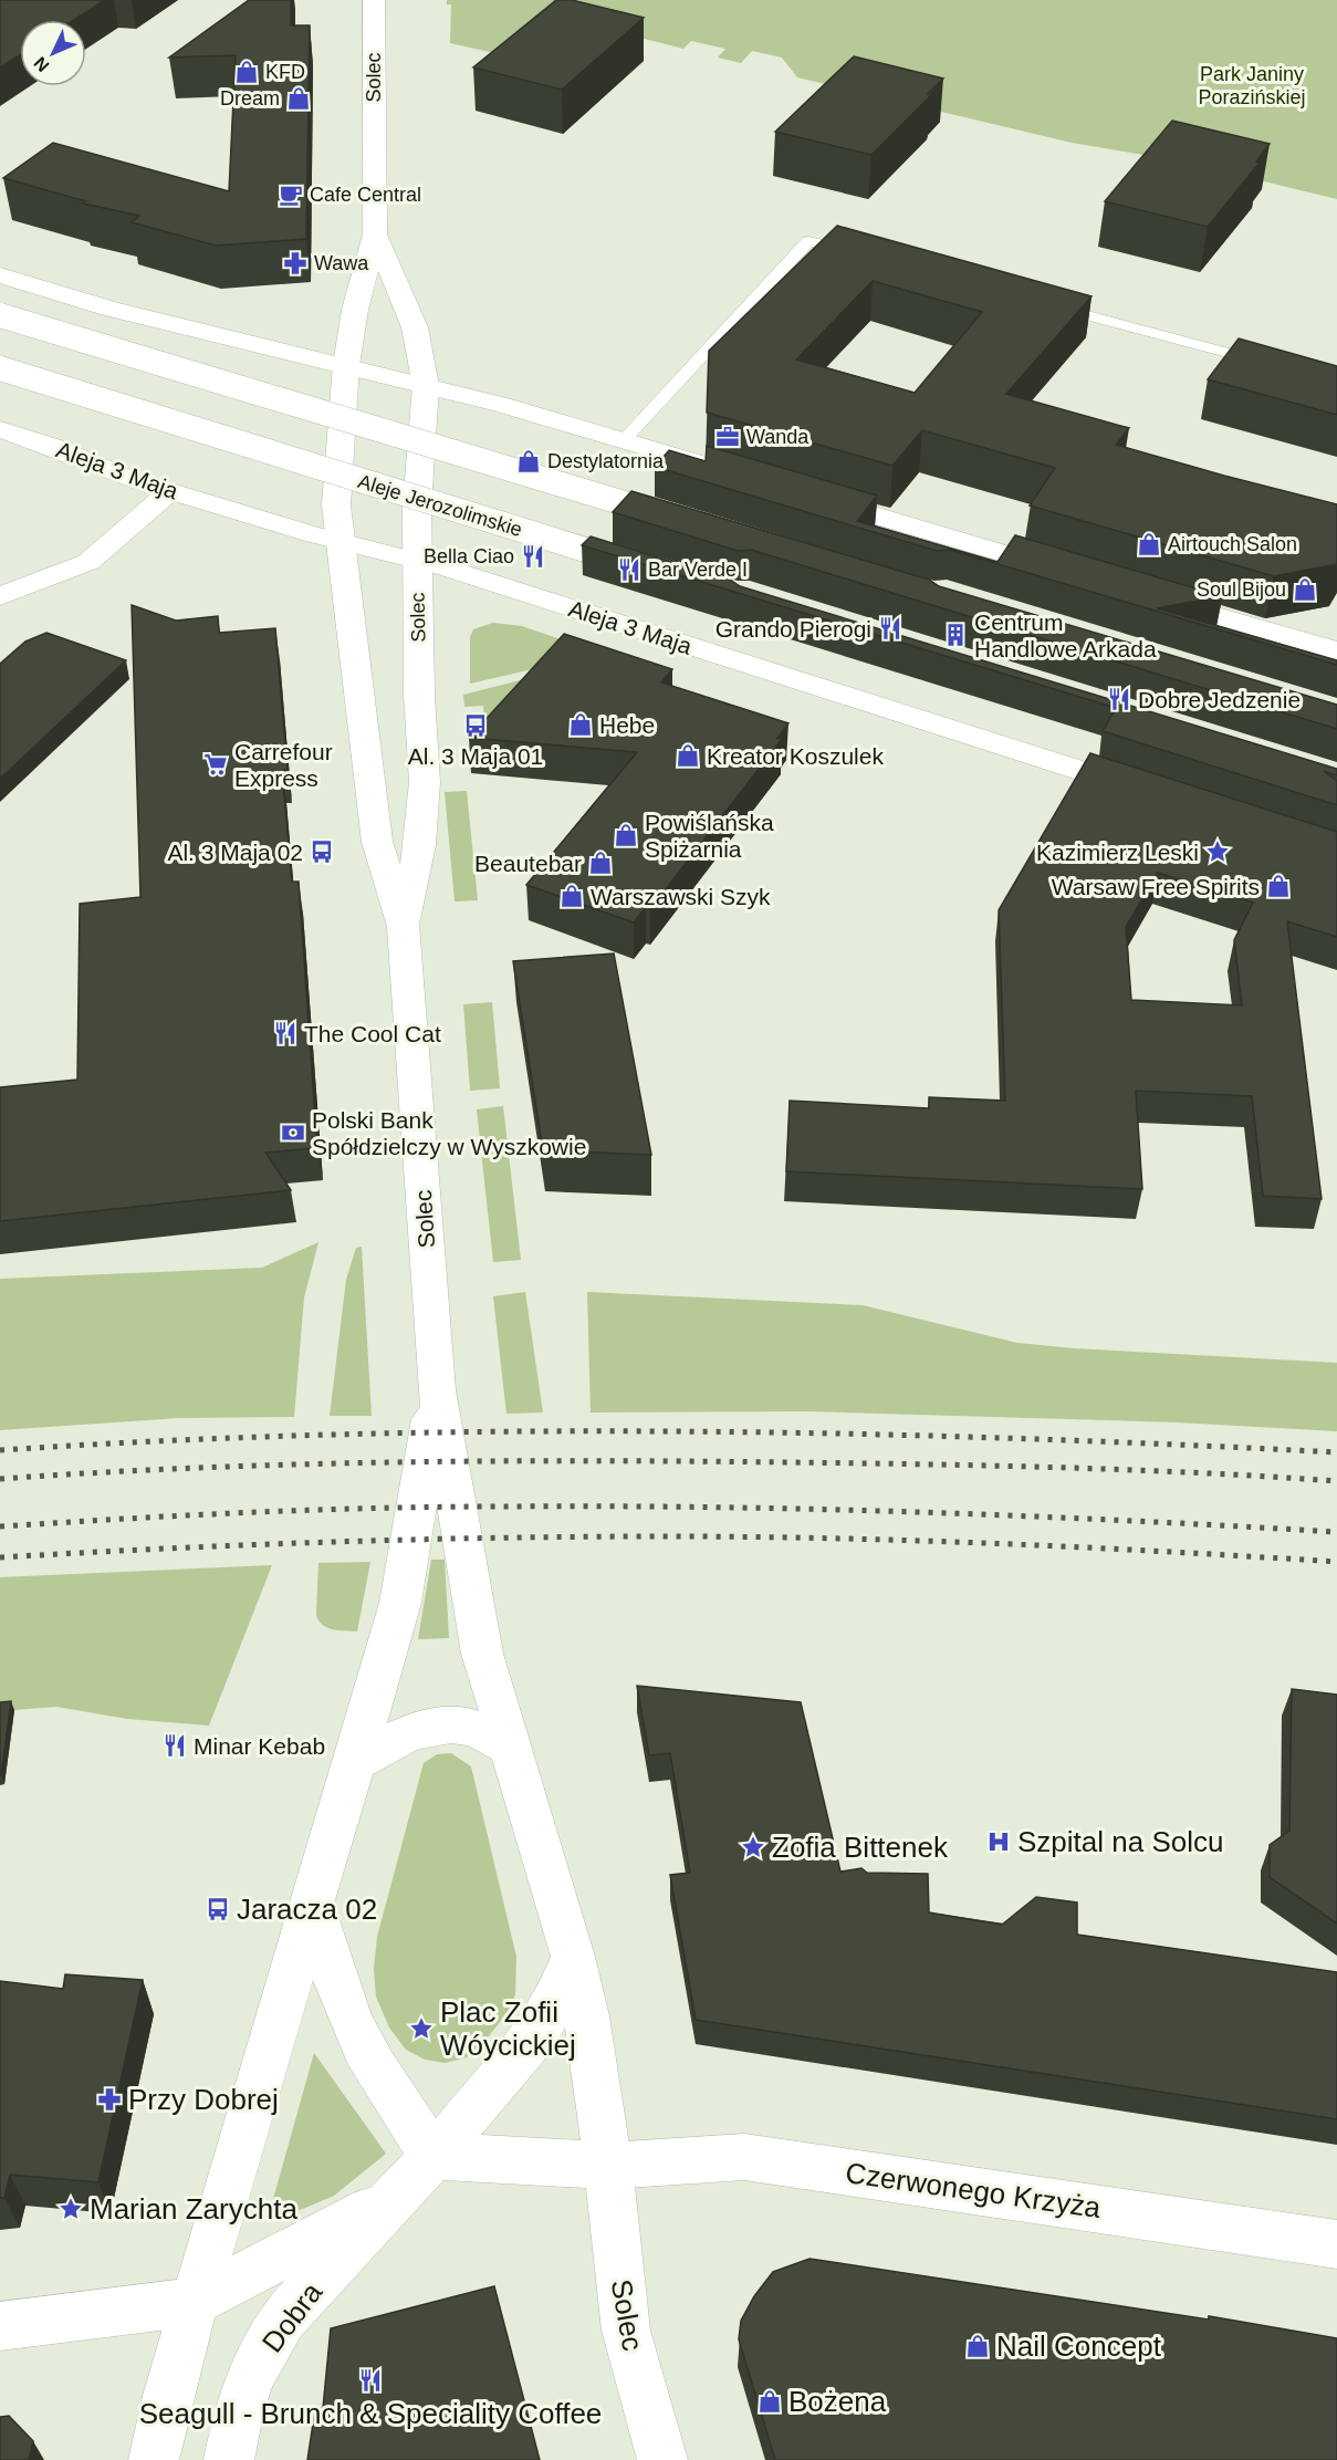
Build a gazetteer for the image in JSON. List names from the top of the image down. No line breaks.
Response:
{"streets":{"street":["Solec","Aleja 3 Maja","Aleje Jerozolimskie","Czerwonego Krzyża","Dobra"]},"crossings":[["Solec","Aleja 3 Maja"],["Solec","Czerwonego Krzyża"]],"parks":["Park Janiny Porazińskiej"],"places":{"shop":["KFD","Dream","Destylatornia","Airtouch Salon","Soul Bijou","Hebe","Kreator Koszulek","Powiślańska Spiżarnia","Beautebar","Warsaw Free Spirits","Warszawski Szyk","Nail Concept","Bożena"],"cafe":["Cafe Central"],"pharmacy":["Wawa","Przy Dobrej"],"office":["Wanda"],"restaurant":["Bella Ciao","Bar Verde I","Grando Pierogi","Dobre Jedzenie","The Cool Cat","Minar Kebab","Seagull - Brunch & Speciality Coffee"],"building":["Centrum Handlowe Arkada"],"bus stop":["Al. 3 Maja 01","Al. 3 Maja 02","Jaracza 02"],"supermarket":["Carrefour Express"],"place":["Kazimierz Leski","Zofia Bittenek","Plac Zofii Wóycickiej","Marian Zarychta"],"bank":["Polski Bank Spółdzielczy w Wyszkowie"],"hospital":["Szpital na Solcu"]},"north":"bottom left"}
